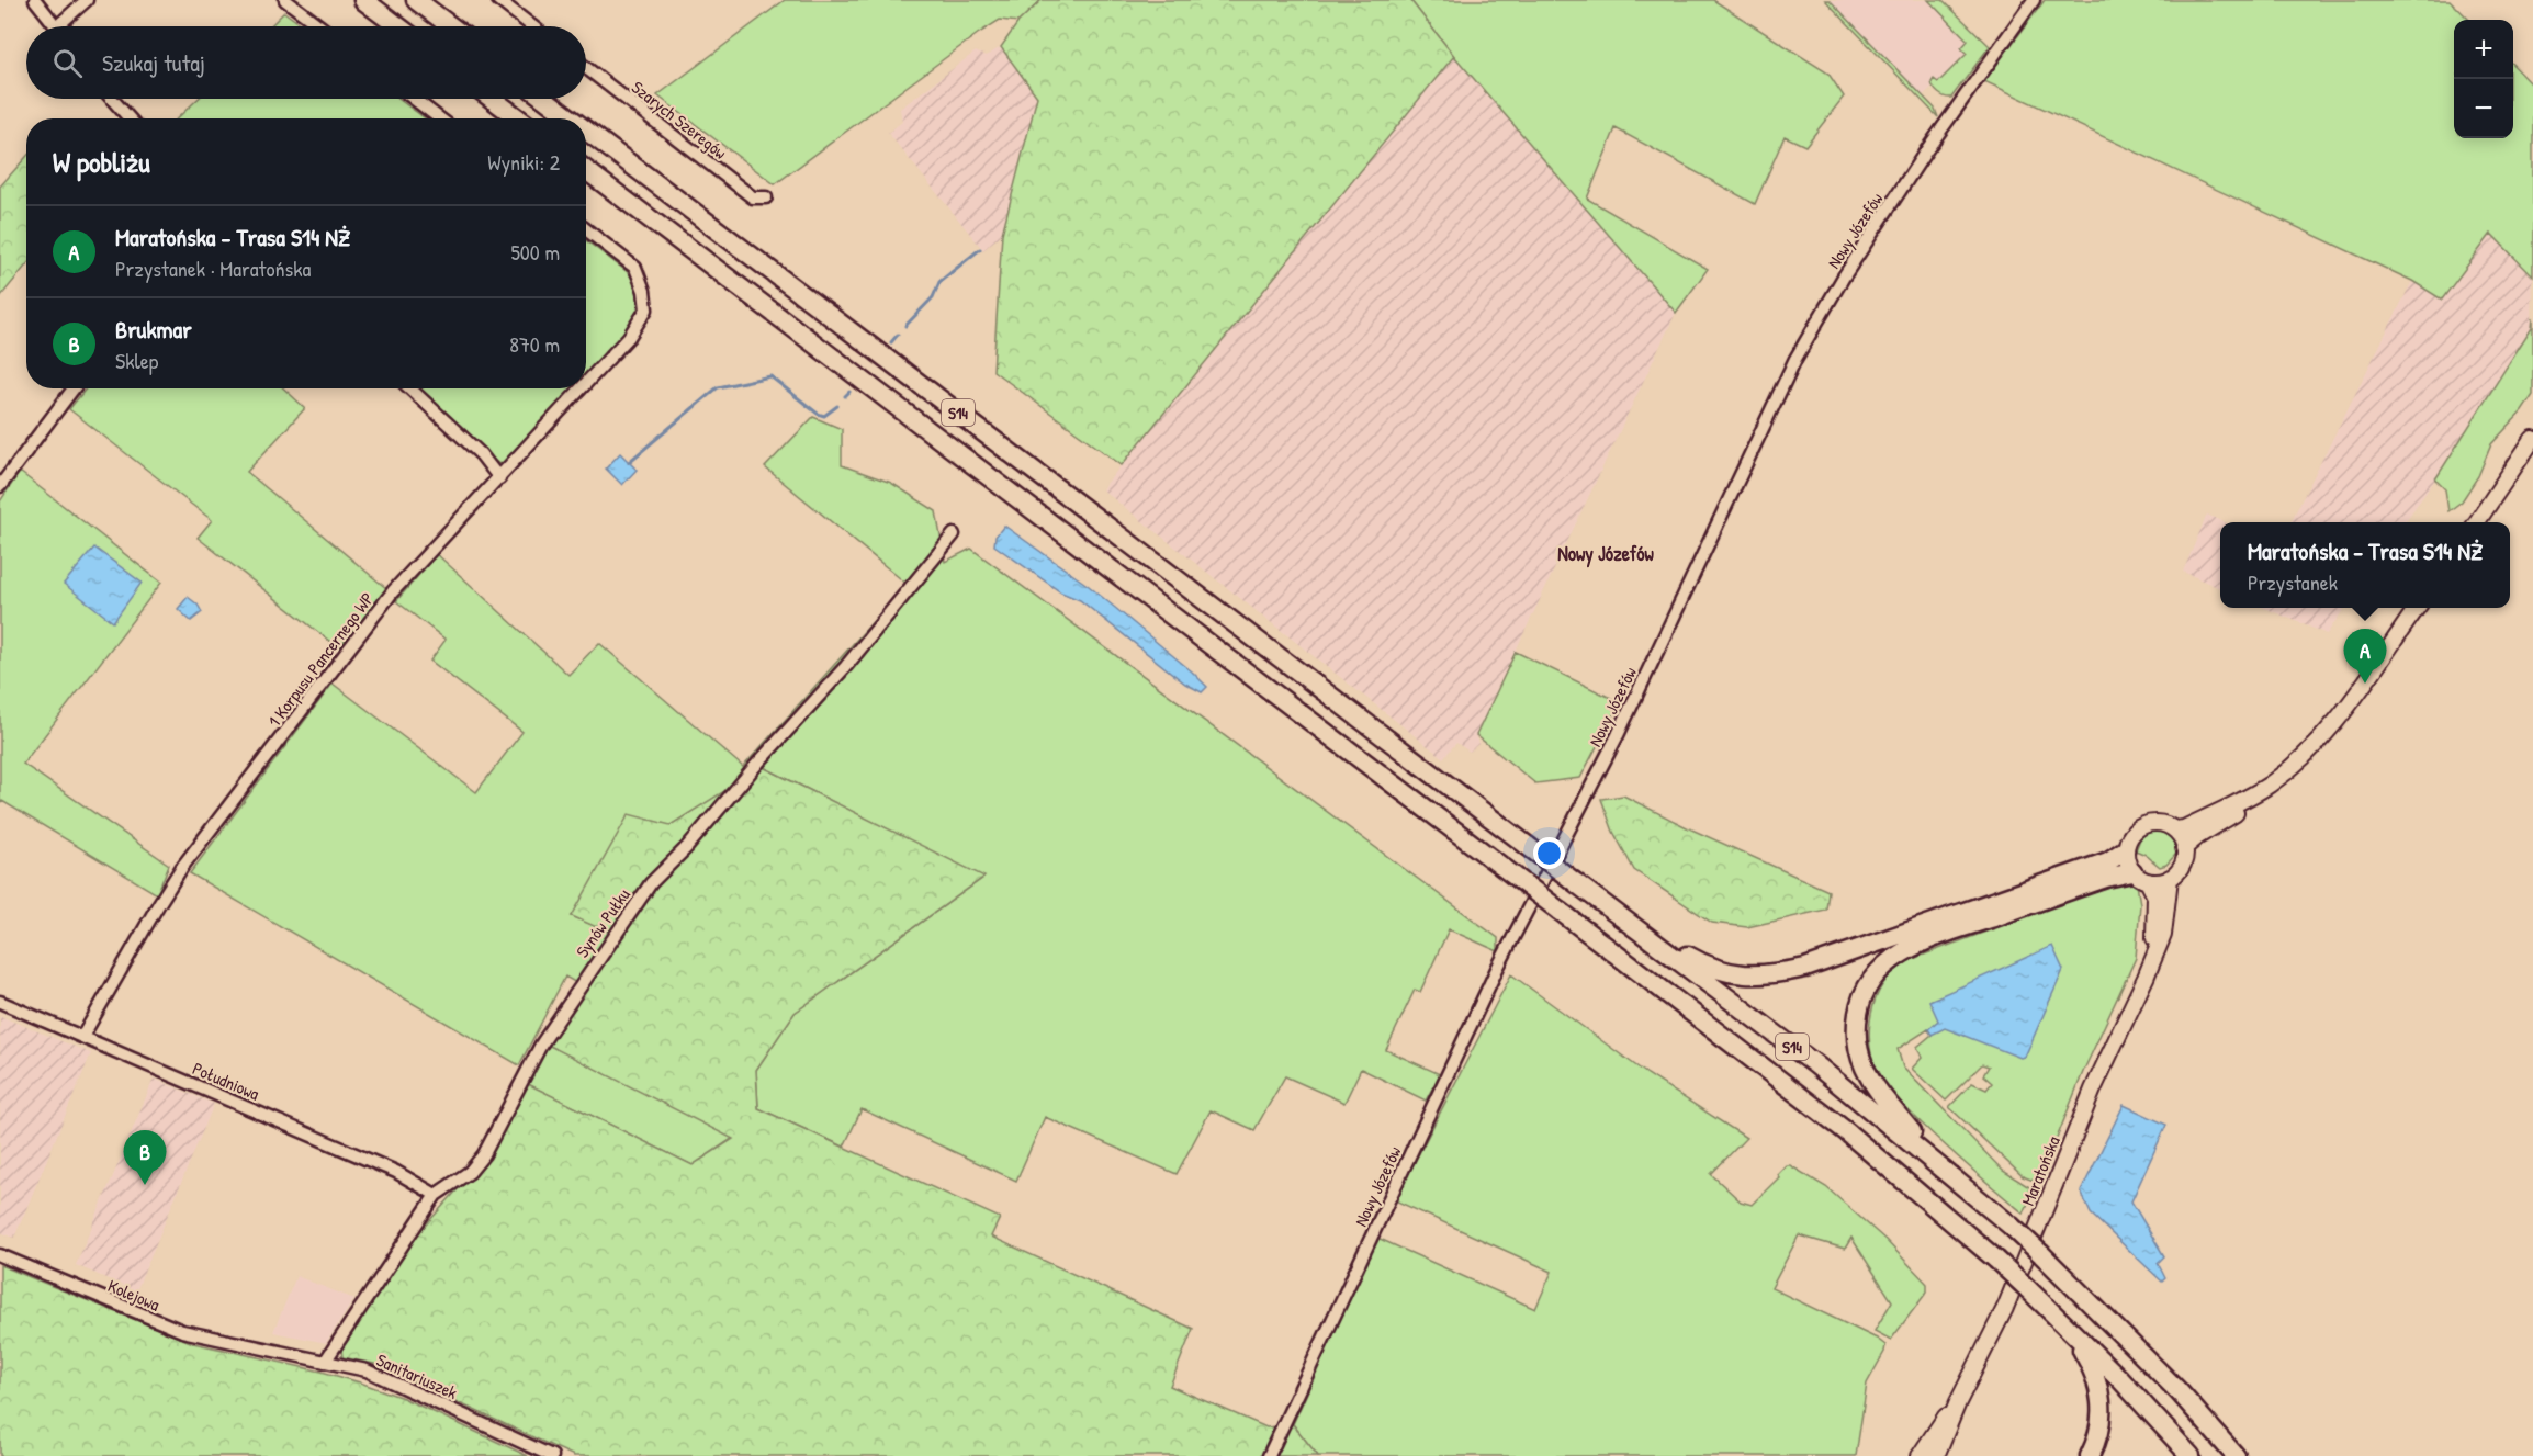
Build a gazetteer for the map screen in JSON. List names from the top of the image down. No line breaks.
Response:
{"streets":{"highway":["S14"],"main road":["Maratońska"],"street":["Szarych Szeregów","Nowy Józefów","1 Korpusu Pancernego WP","Synów Pułku","Południowa","Kolejowa","Sanitariuszek"]},"crossings":[["1 Korpusu Pancernego WP","Południowa"],["Synów Pułku","Południowa"],["Synów Pułku","Sanitariuszek"],["Kolejowa","Sanitariuszek"]],"districts":["Nowy Józefów"],"page":{"map_buttons":["+","−"],"search":"Szukaj tutaj","heading":["W pobliżu","Wyniki: 2"],"list":[{"mark":"A","name":"Maratońska - Trasa S14 NŻ","note":"Przystanek · Maratońska","value":"500 m"},{"mark":"B","name":"Brukmar","note":"Sklep","value":"870 m"}],"popup":["Maratońska - Trasa S14 NŻ","Przystanek"],"pins":["A","B"]}}
